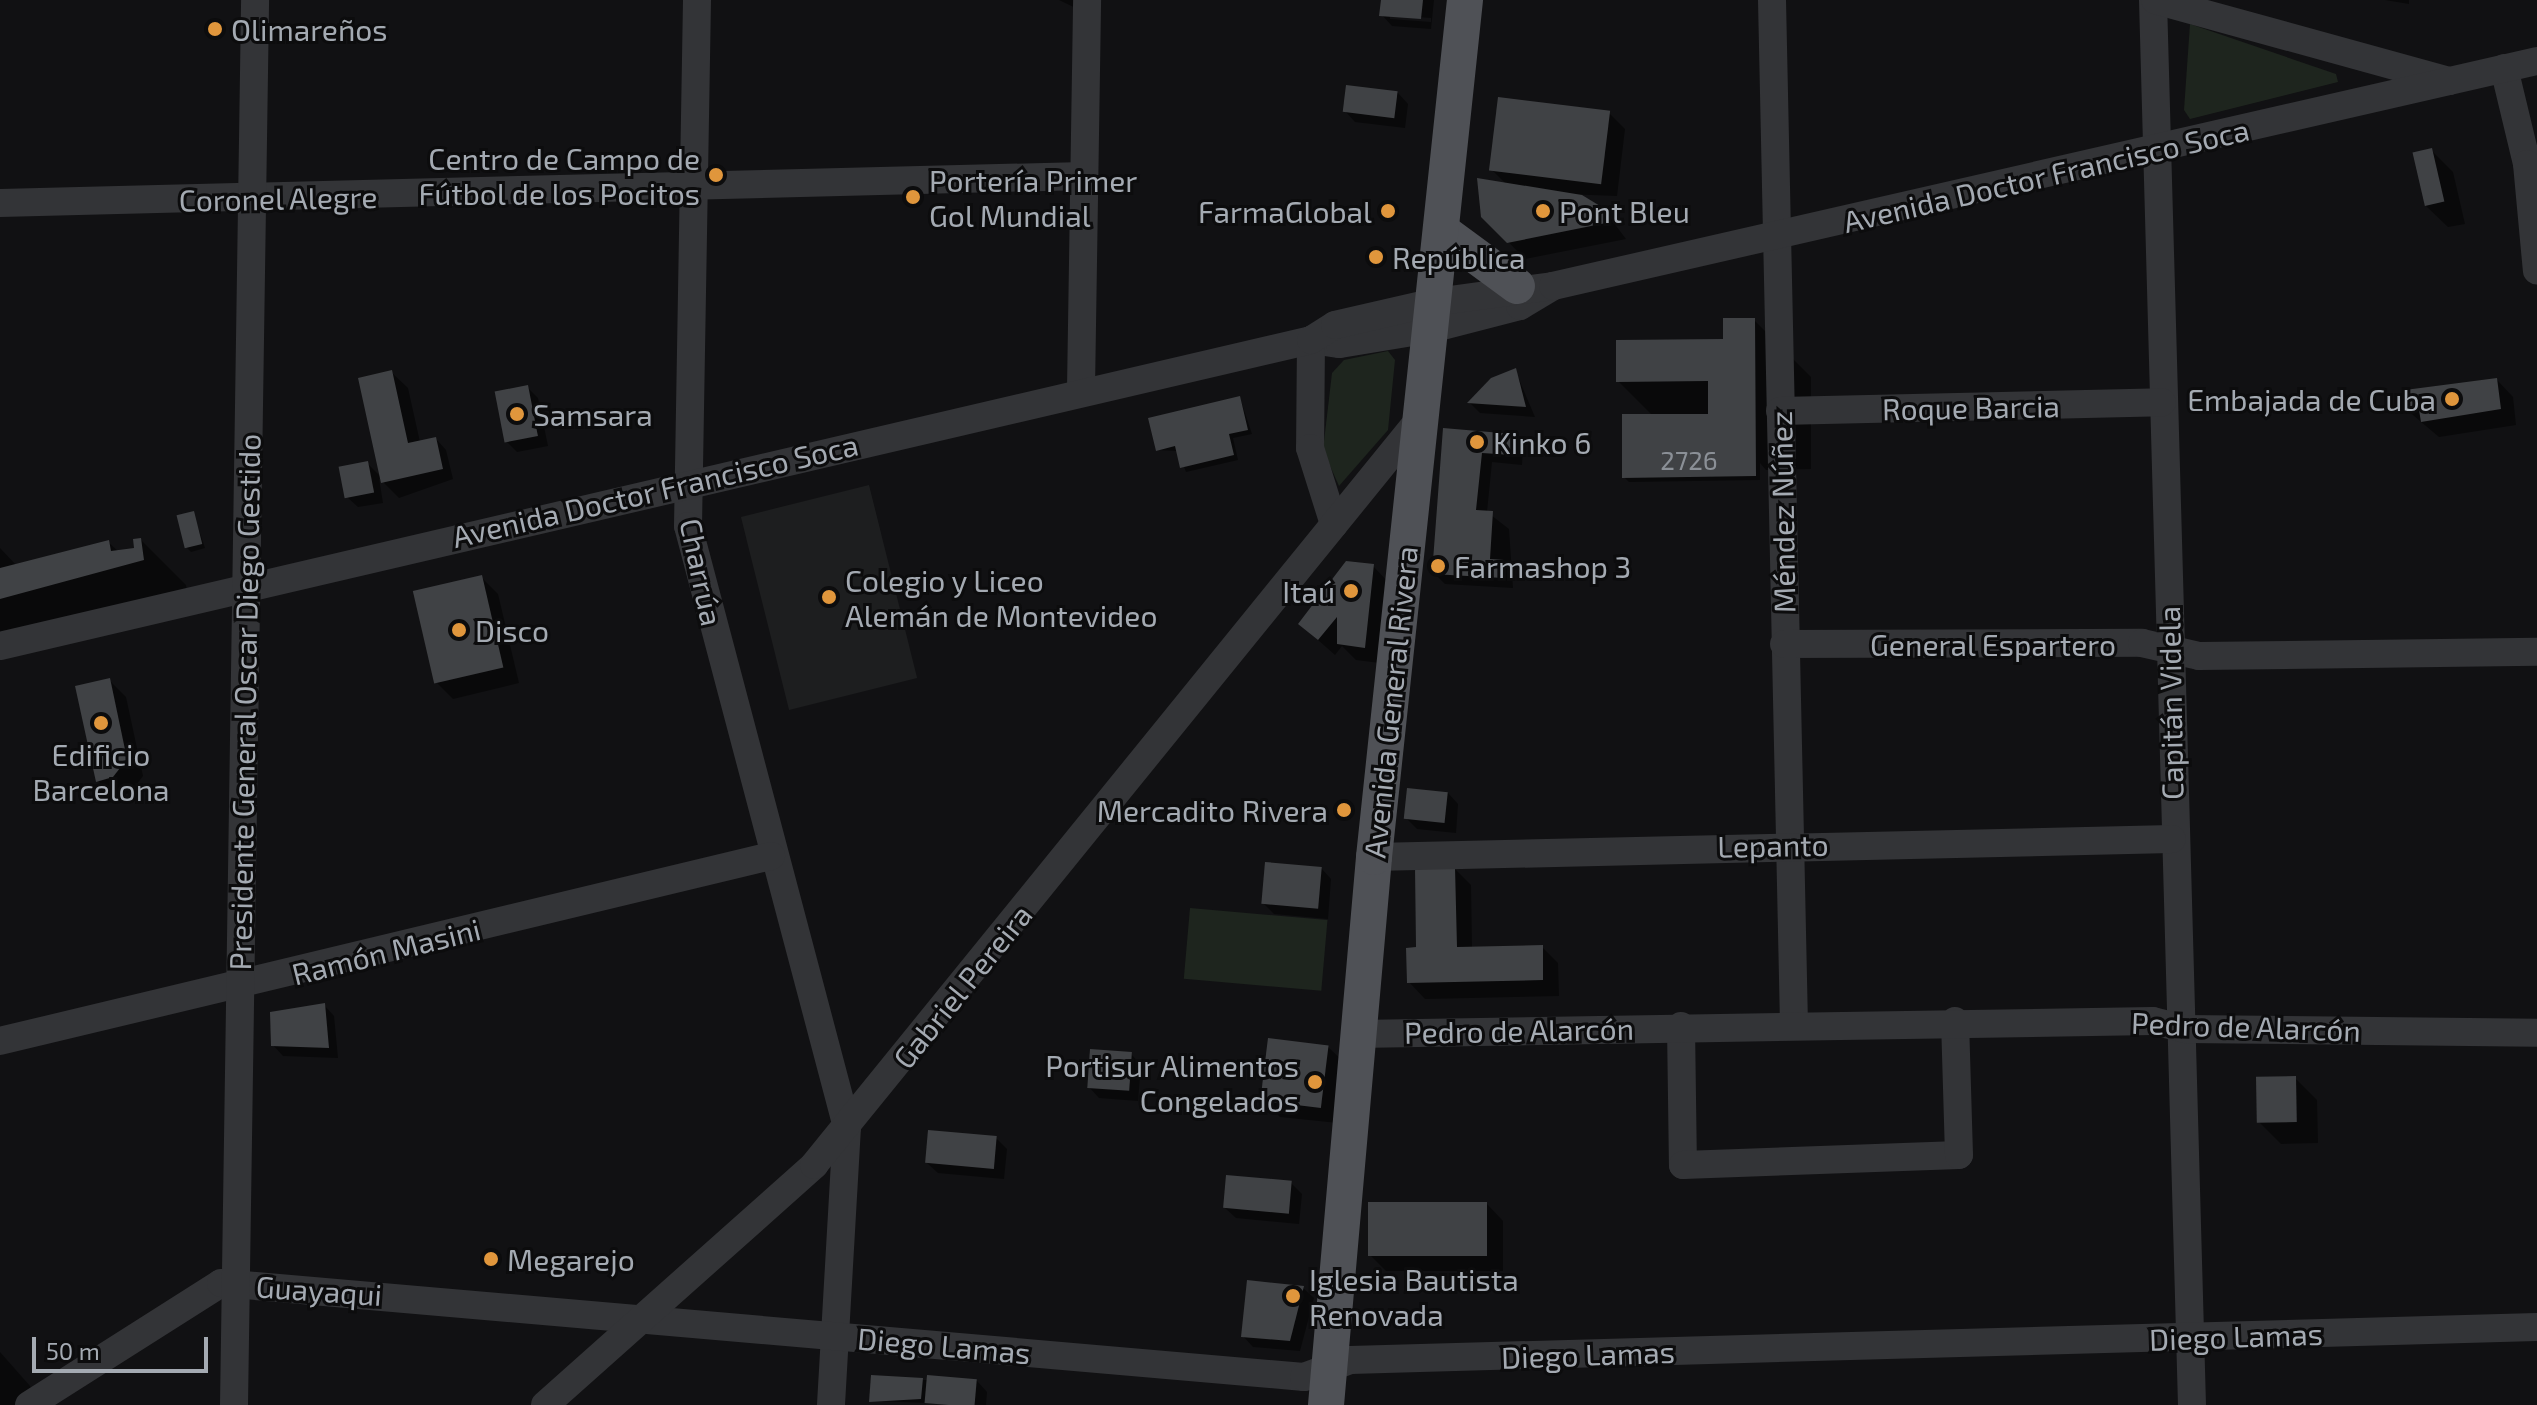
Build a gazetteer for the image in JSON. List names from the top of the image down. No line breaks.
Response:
{"streets":{"main road":["Avenida General Rivera"],"street":["Avenida Doctor Francisco Soca","Coronel Alegre","Roque Barcia","Méndez Núñez","Charrúa","General Espartero","Presidente General Oscar Diego Gestido","Capitán Videla","Lepanto","Ramón Masini","Gabriel Pereira","Pedro de Alarcón","Guayaqui","Diego Lamas"]},"crossings":[["Avenida Doctor Francisco Soca","Méndez Núñez"],["Avenida Doctor Francisco Soca","Charrúa"],["Avenida Doctor Francisco Soca","Presidente General Oscar Diego Gestido"],["Avenida Doctor Francisco Soca","Avenida General Rivera"],["Avenida Doctor Francisco Soca","Capitán Videla"],["Coronel Alegre","Charrúa"],["Coronel Alegre","Presidente General Oscar Diego Gestido"],["Roque Barcia","Méndez Núñez"],["Roque Barcia","Capitán Videla"],["Méndez Núñez","General Espartero"],["Méndez Núñez","Lepanto"],["Méndez Núñez","Pedro de Alarcón"],["Charrúa","Ramón Masini"],["Charrúa","Gabriel Pereira"],["Charrúa","Diego Lamas"],["General Espartero","Capitán Videla"],["Presidente General Oscar Diego Gestido","Ramón Masini"],["Presidente General Oscar Diego Gestido","Guayaqui"],["Avenida General Rivera","Lepanto"],["Avenida General Rivera","Gabriel Pereira"],["Avenida General Rivera","Pedro de Alarcón"],["Avenida General Rivera","Diego Lamas"],["Capitán Videla","Lepanto"],["Capitán Videla","Pedro de Alarcón"],["Capitán Videla","Diego Lamas"],["Gabriel Pereira","Guayaqui"],["Gabriel Pereira","Diego Lamas"],["Guayaqui","Diego Lamas"]],"places":["Olimareños","Centro de Campo de Fútbol de los Pocitos","Portería Primer Gol Mundial","FarmaGlobal","Pont Bleu","República","Embajada de Cuba","Samsara","Kinko 6","Farmashop 3","Itaú","Colegio y Liceo Alemán de Montevideo","Disco","Edificio Barcelona","Mercadito Rivera","Portisur Alimentos Congelados","Megarejo","Iglesia Bautista Renovada"],"house_numbers":["2726"],"scale_bar":"50 m"}
